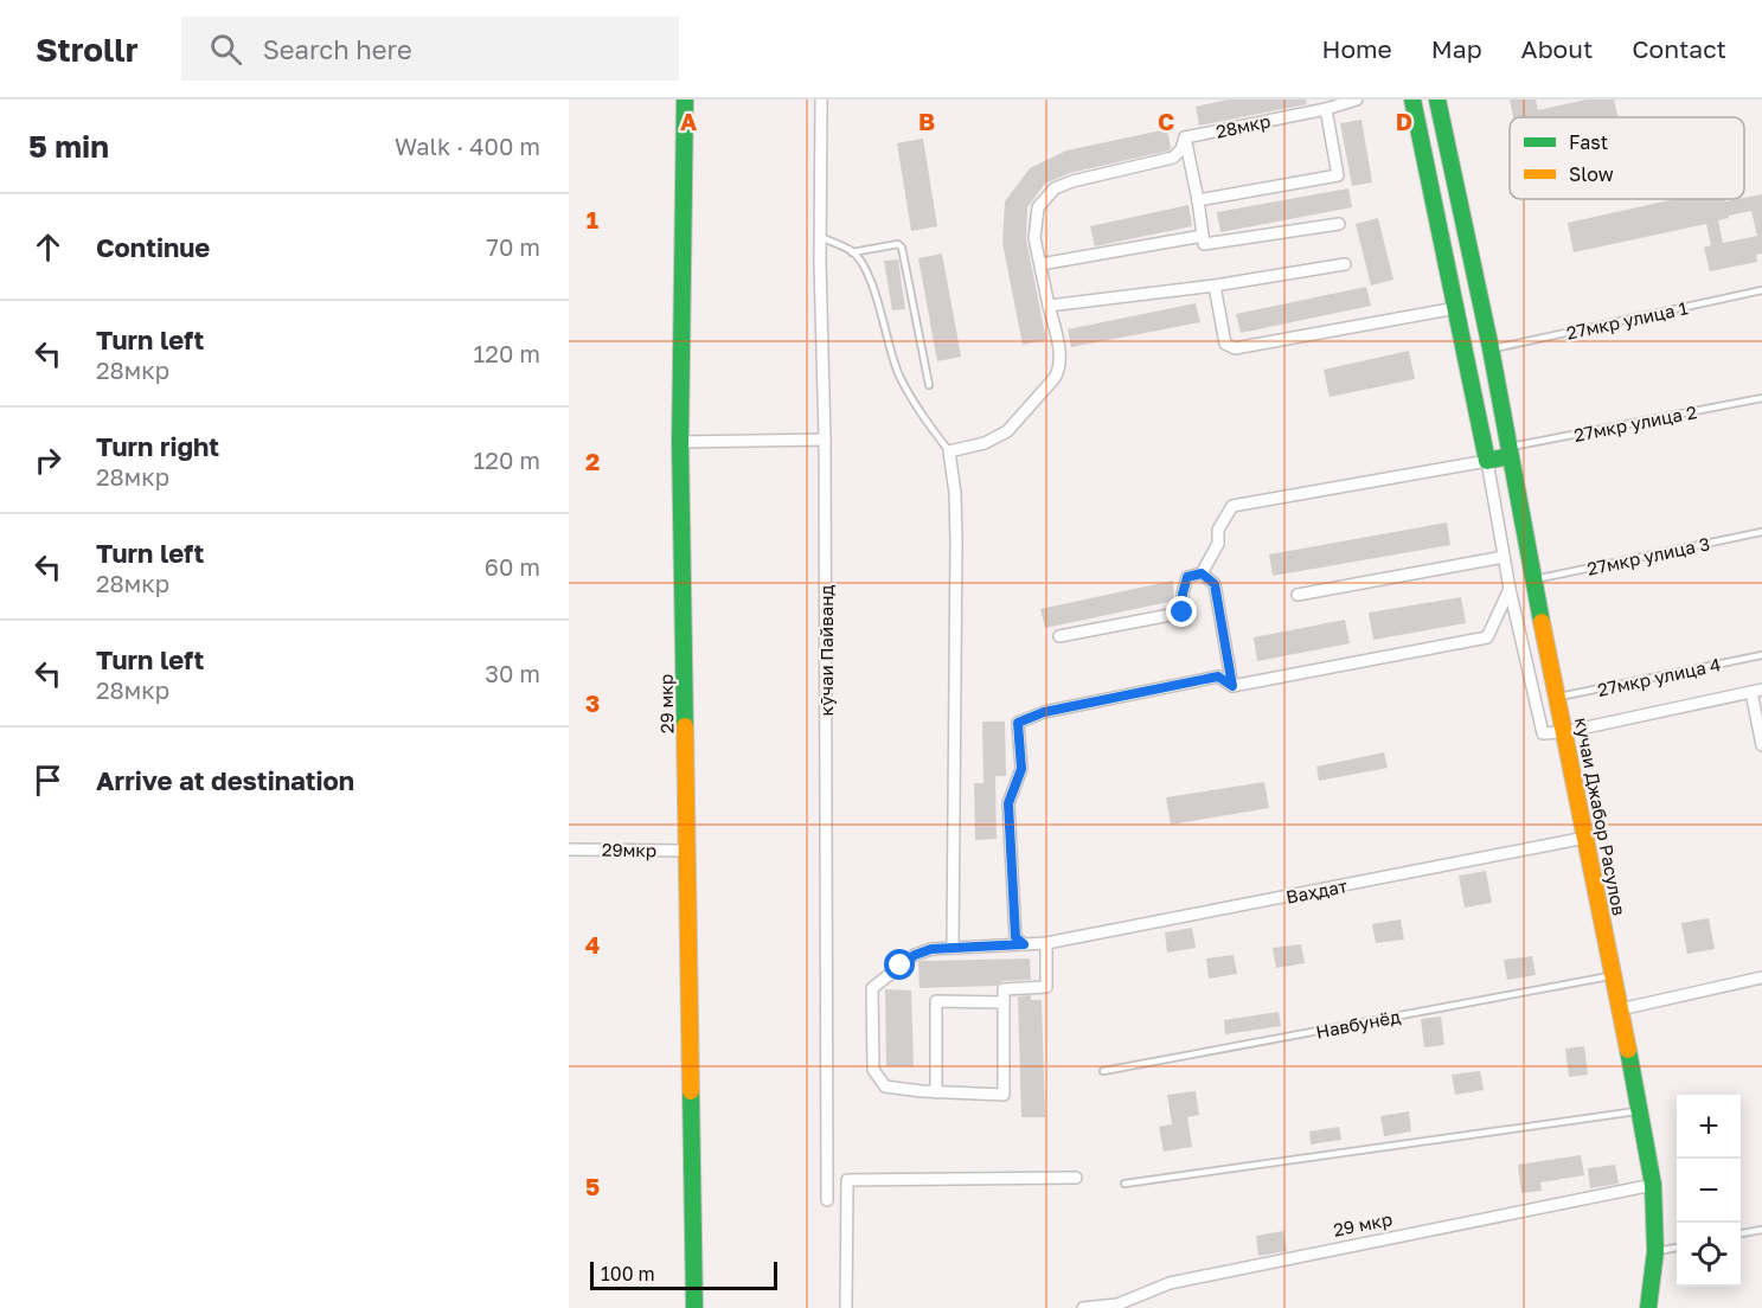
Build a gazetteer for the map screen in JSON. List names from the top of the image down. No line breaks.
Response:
{"streets":{"street":["28мкр","кӯчаи Пайванд","29 мкр","кучаи Джабор Расулов","29мкр","Ваҳдат"],"lane":["27мкр улица 1","27мкр улица 2","27мкр улица 3","27мкр улица 4","Навбунёд"]},"crossings":[["27мкр улица 1","кучаи Джабор Расулов"],["27мкр улица 2","кучаи Джабор Расулов"],["27мкр улица 3","кучаи Джабор Расулов"],["27мкр улица 4","кучаи Джабор Расулов"],["29 мкр","кучаи Джабор Расулов"],["29 мкр","29мкр"],["кучаи Джабор Расулов","Ваҳдат"],["кучаи Джабор Расулов","Навбунёд"]],"legend":["Fast","Slow"],"scale_bar":"100 m","page":{"header":"Strollr","search":"Search here","nav":["Home","Map","About","Contact"],"heading":["5 min","Walk · 400 m"],"list":[["Continue","70 m"],["Turn left","28мкр","120 m"],["Turn right","28мкр","120 m"],["Turn left","28мкр","60 m"],["Turn left","28мкр","30 m"],"Arrive at destination"],"map_buttons":["+","−"],"scale":"100 m"},"grid":{"columns":["A","B","C","D"],"rows":["1","2","3","4","5"]}}
